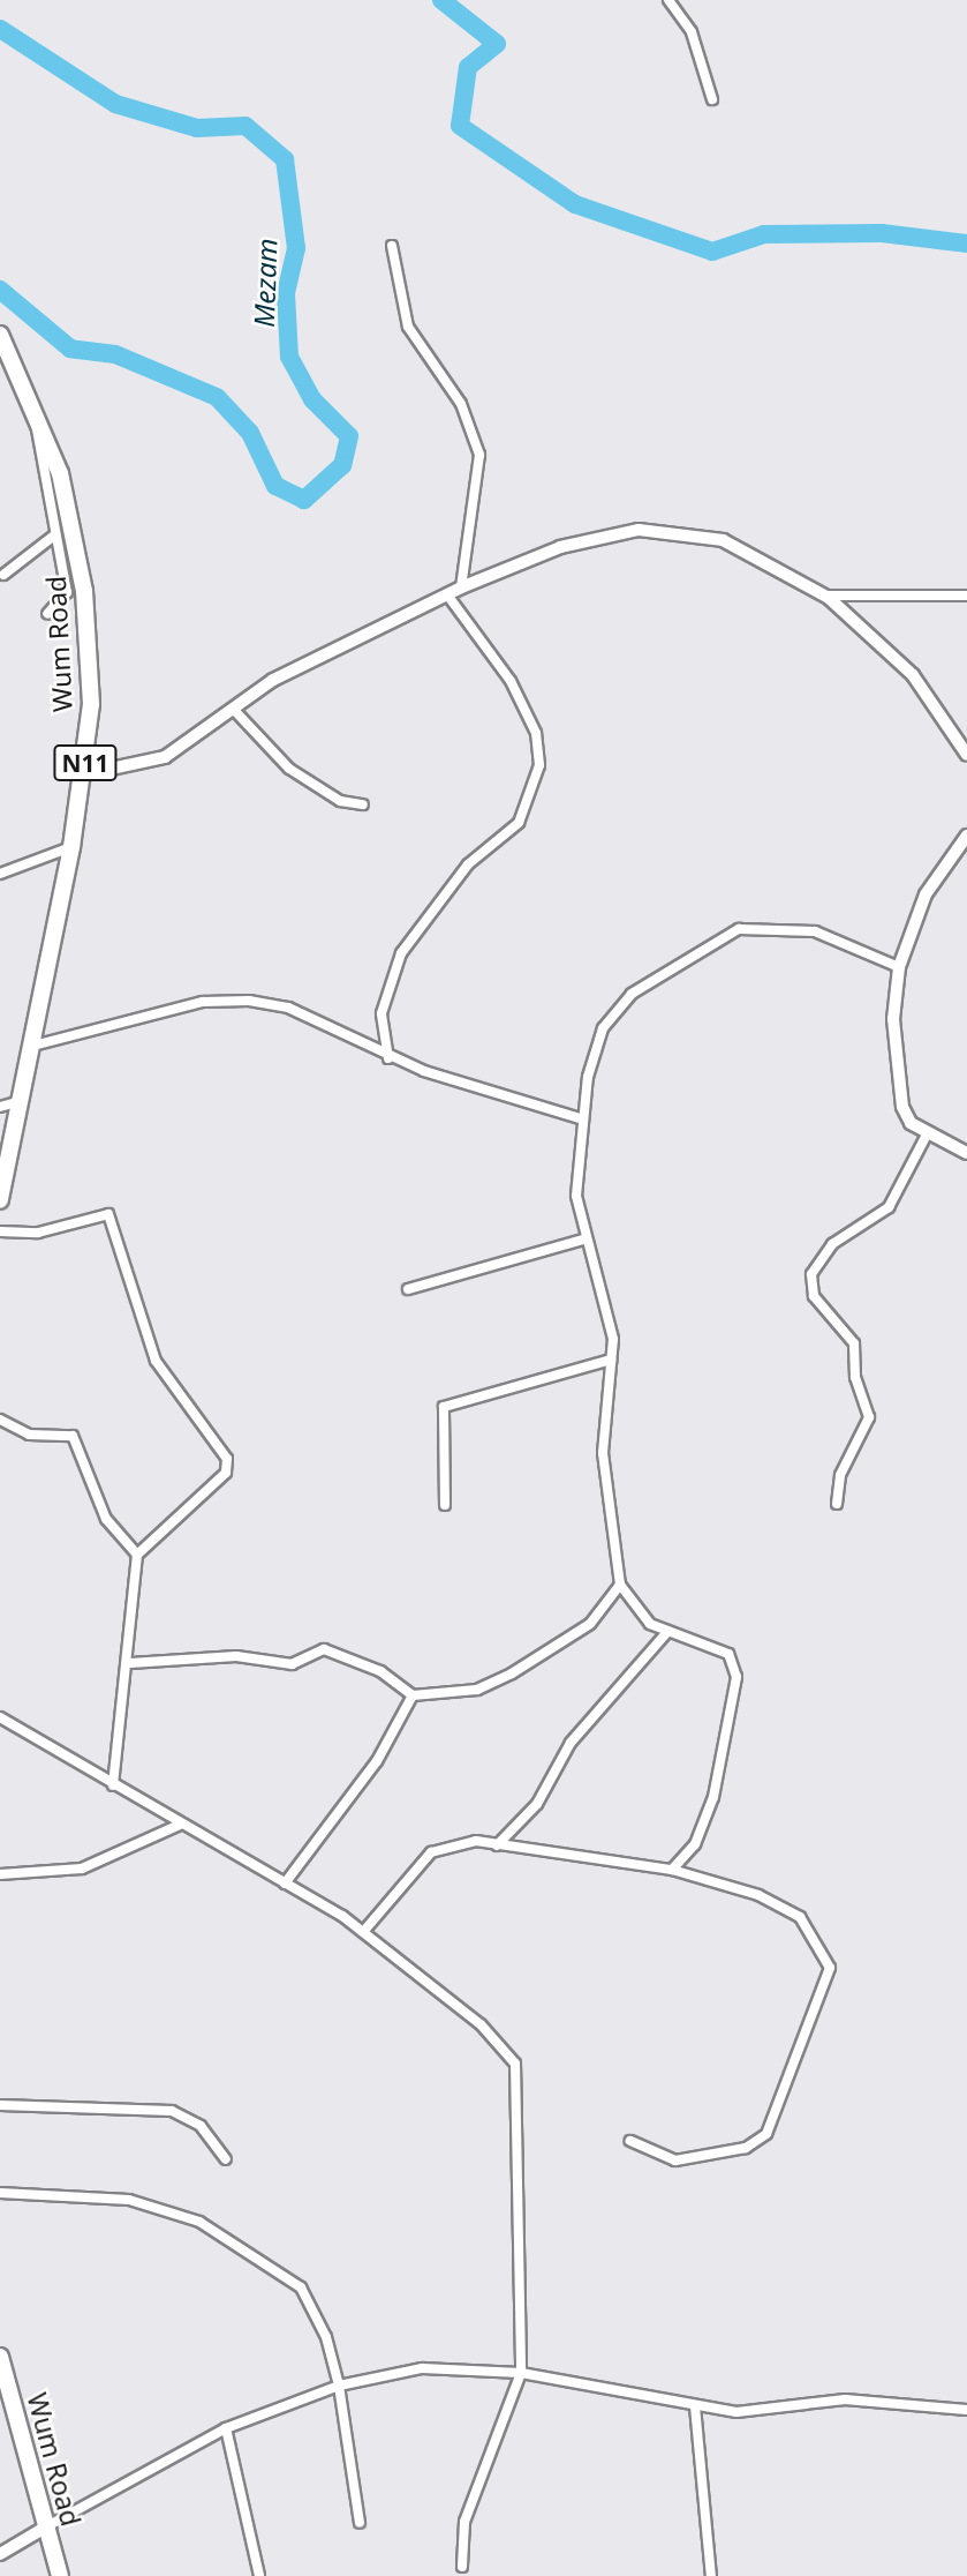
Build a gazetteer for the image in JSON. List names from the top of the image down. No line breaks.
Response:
{"streets":{"highway":["Wum Road","N11"]},"water":["Mezam"]}
